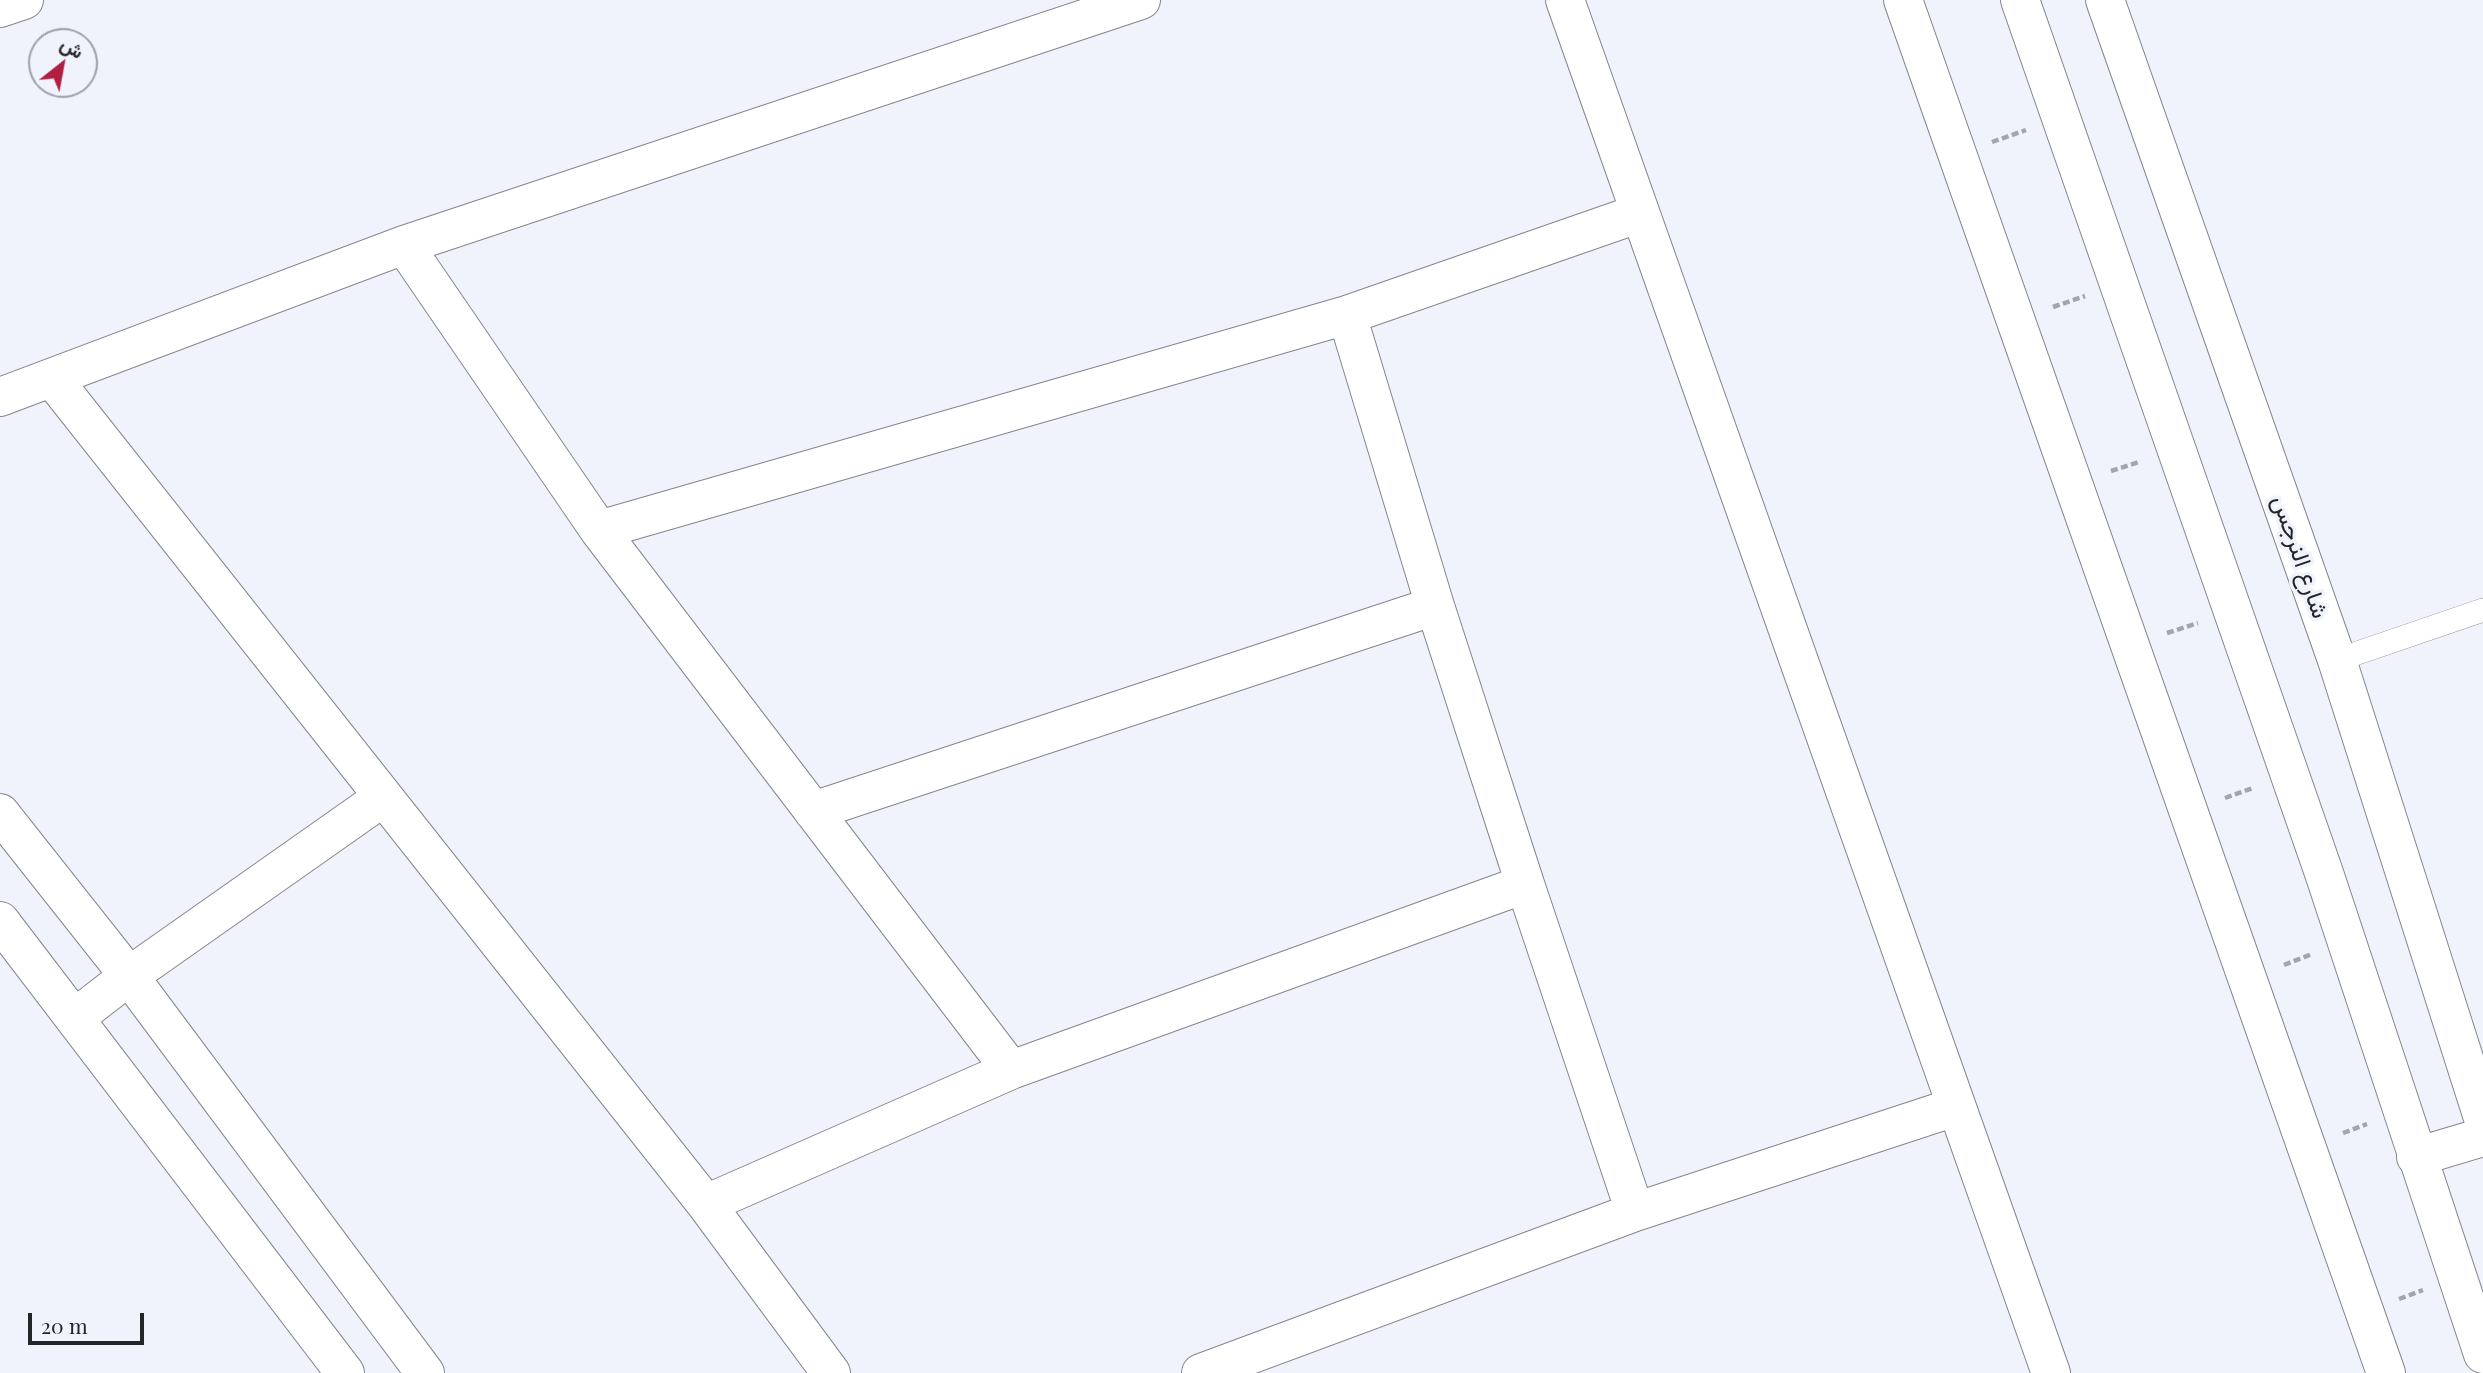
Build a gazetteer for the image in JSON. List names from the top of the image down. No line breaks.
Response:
{"streets":{"street":["شارع النرجس"]},"scale_bar":"20 m","north":"top right"}
